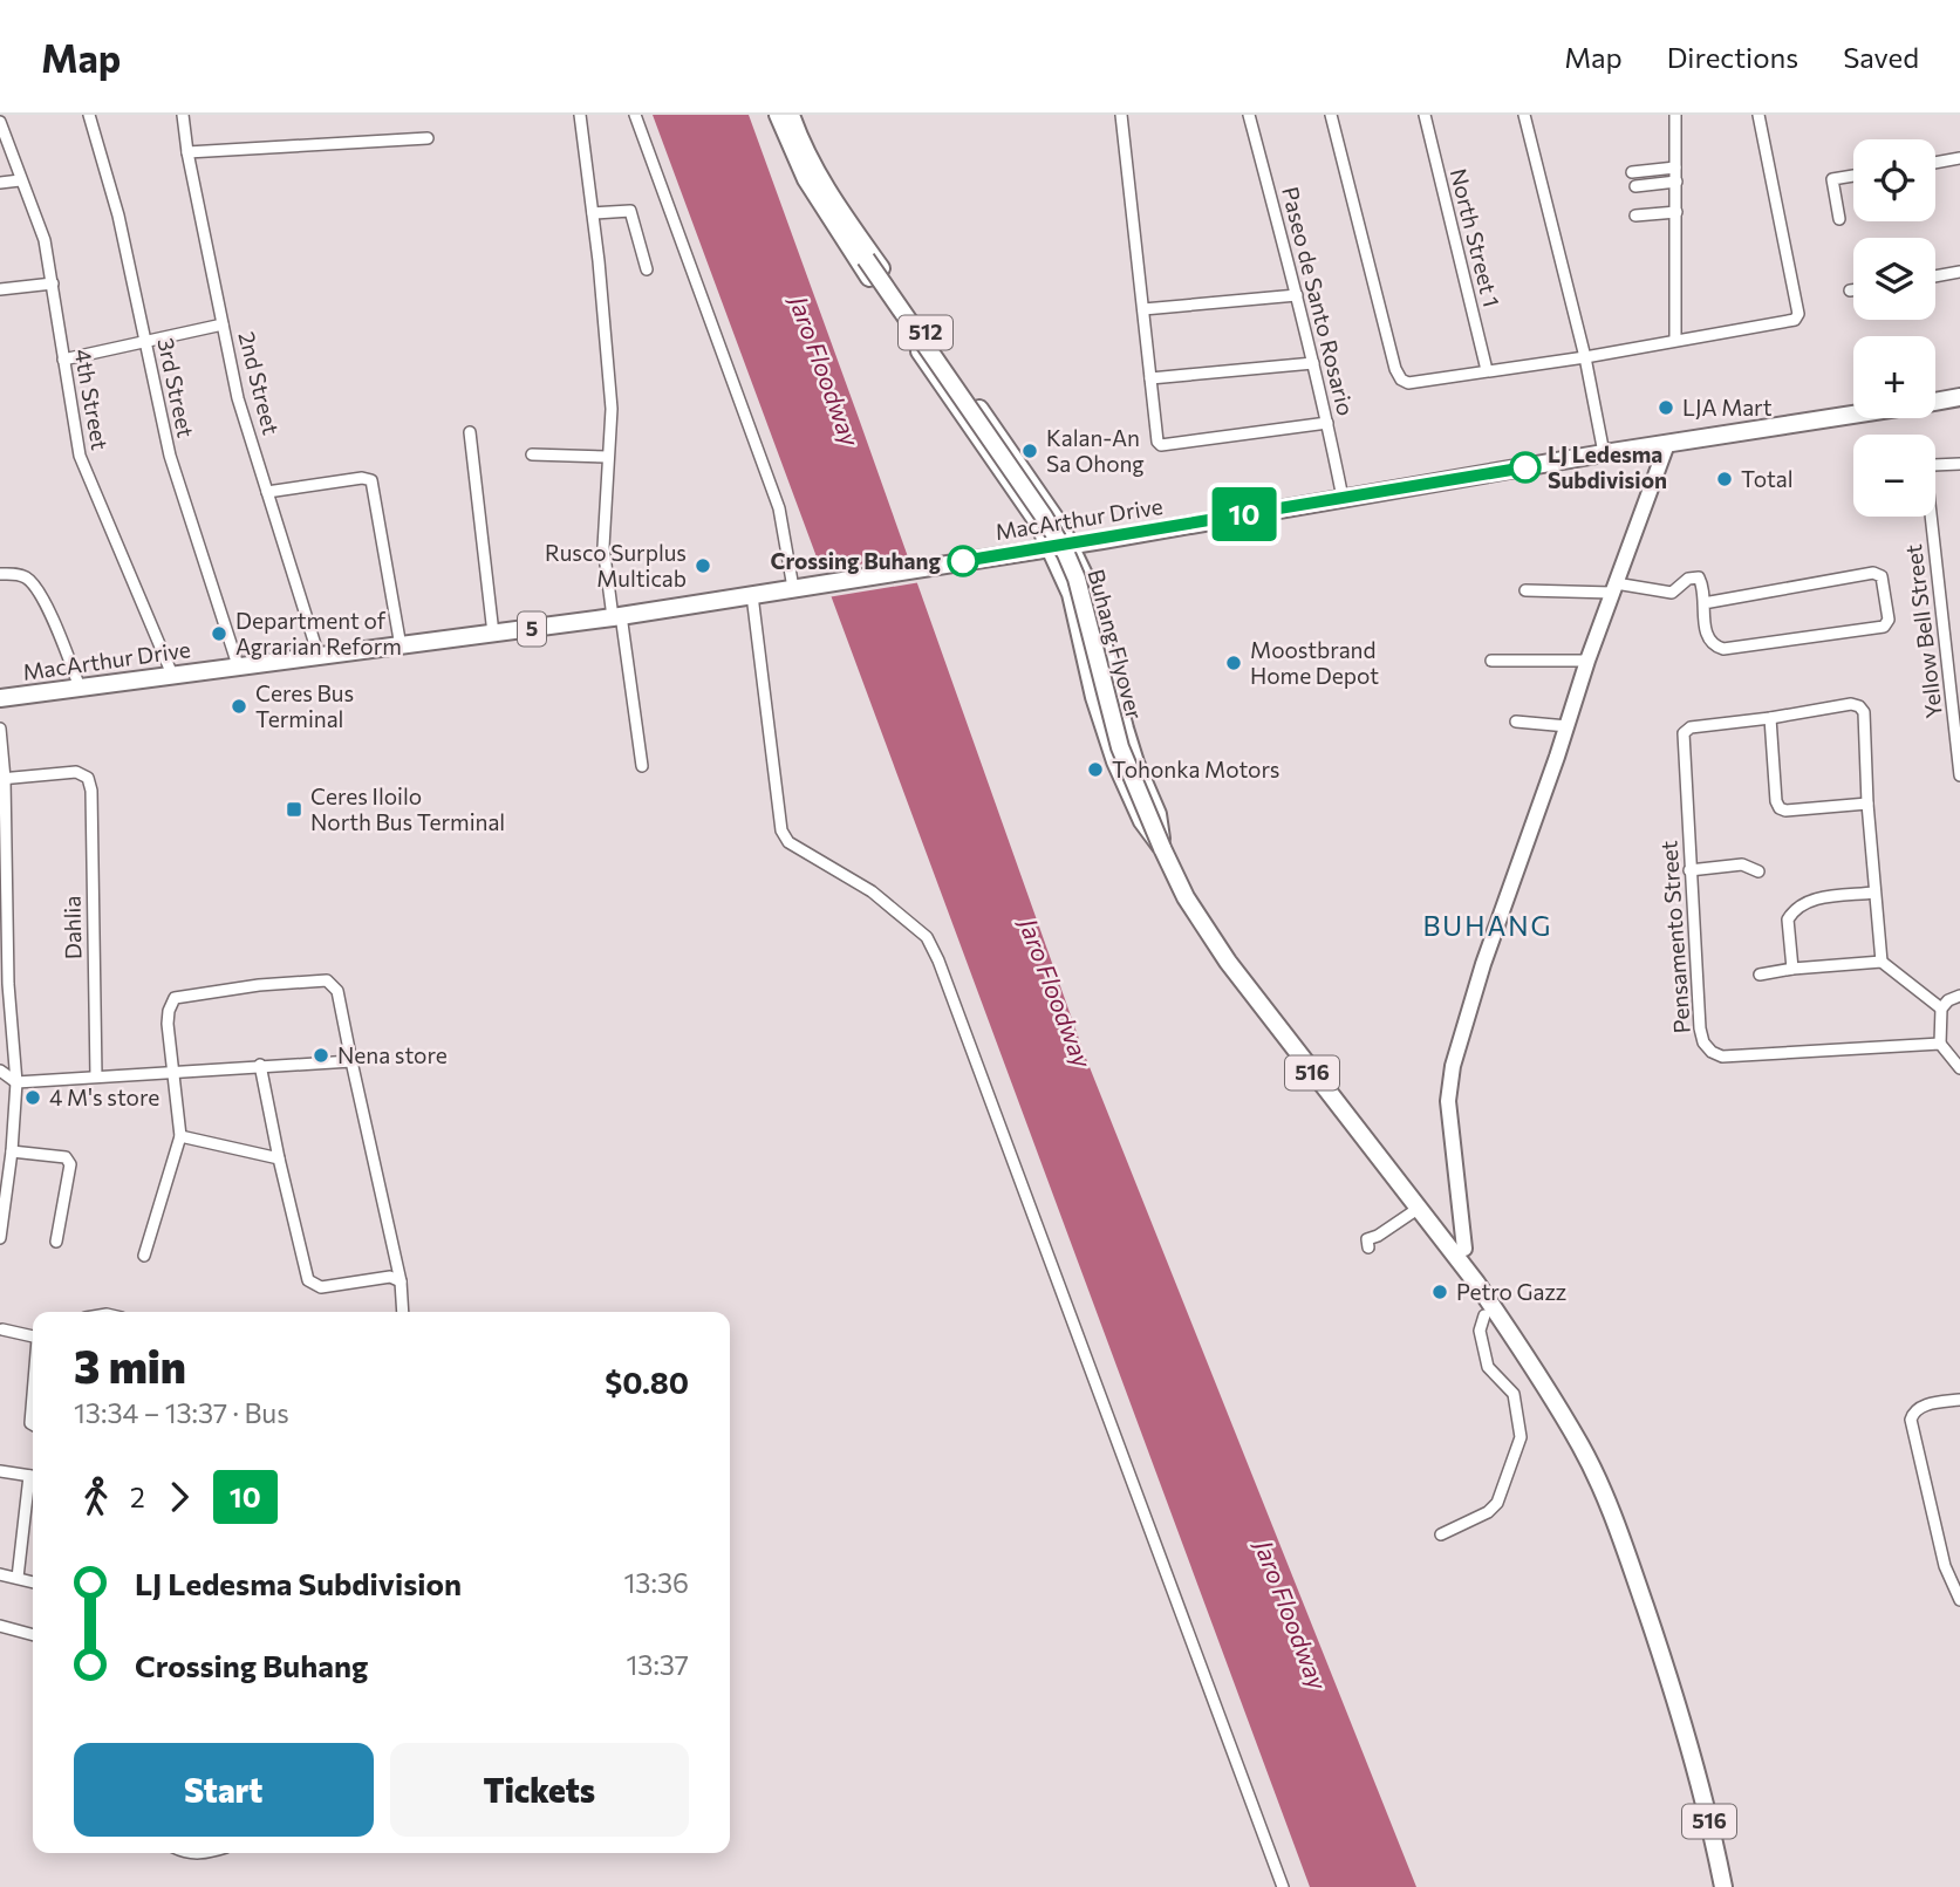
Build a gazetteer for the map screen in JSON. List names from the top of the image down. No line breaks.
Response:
{"streets":{"main road":["512","MacArthur Drive","5","Buhang Flyover","516"],"street":["North Street 1","Paseo de Santo Rosario","2nd Street","3rd Street","4th Street","Yellow Bell Street","Dahlia","Pensamento Street"]},"crossings":[["Paseo de Santo Rosario","MacArthur Drive"],["512","MacArthur Drive"],["512","Buhang Flyover"],["512","516"],["2nd Street","MacArthur Drive"],["3rd Street","MacArthur Drive"],["4th Street","MacArthur Drive"],["MacArthur Drive","516"],["Buhang Flyover","516"]],"districts":["BUHANG"],"water":["Jaro Floodway"],"places":{"other":["LJA Mart","Kalan-An Sa Ohong","LJ Ledesma Subdivision","Total","Crossing Buhang","Rusco Surplus Multicab","Department of Agrarian Reform","Moostbrand Home Depot","Ceres Bus Terminal","Tohonka Motors","Nena store","4 M's store","Petro Gazz"],"transit":["Ceres Iloilo North Bus Terminal"]},"lines":["bus line 10"],"page":{"header":"Map","nav":["Map","Directions","Saved"],"on_map":"10","map_buttons":["+","−"],"heading":["3 min","13:34 – 13:37 · Bus","$0.80"],"legs":["2","10"],"list":[{"name":"LJ Ledesma Subdivision","value":"13:36"},{"name":"Crossing Buhang","value":"13:37"}],"buttons":["Start","Tickets"]}}
